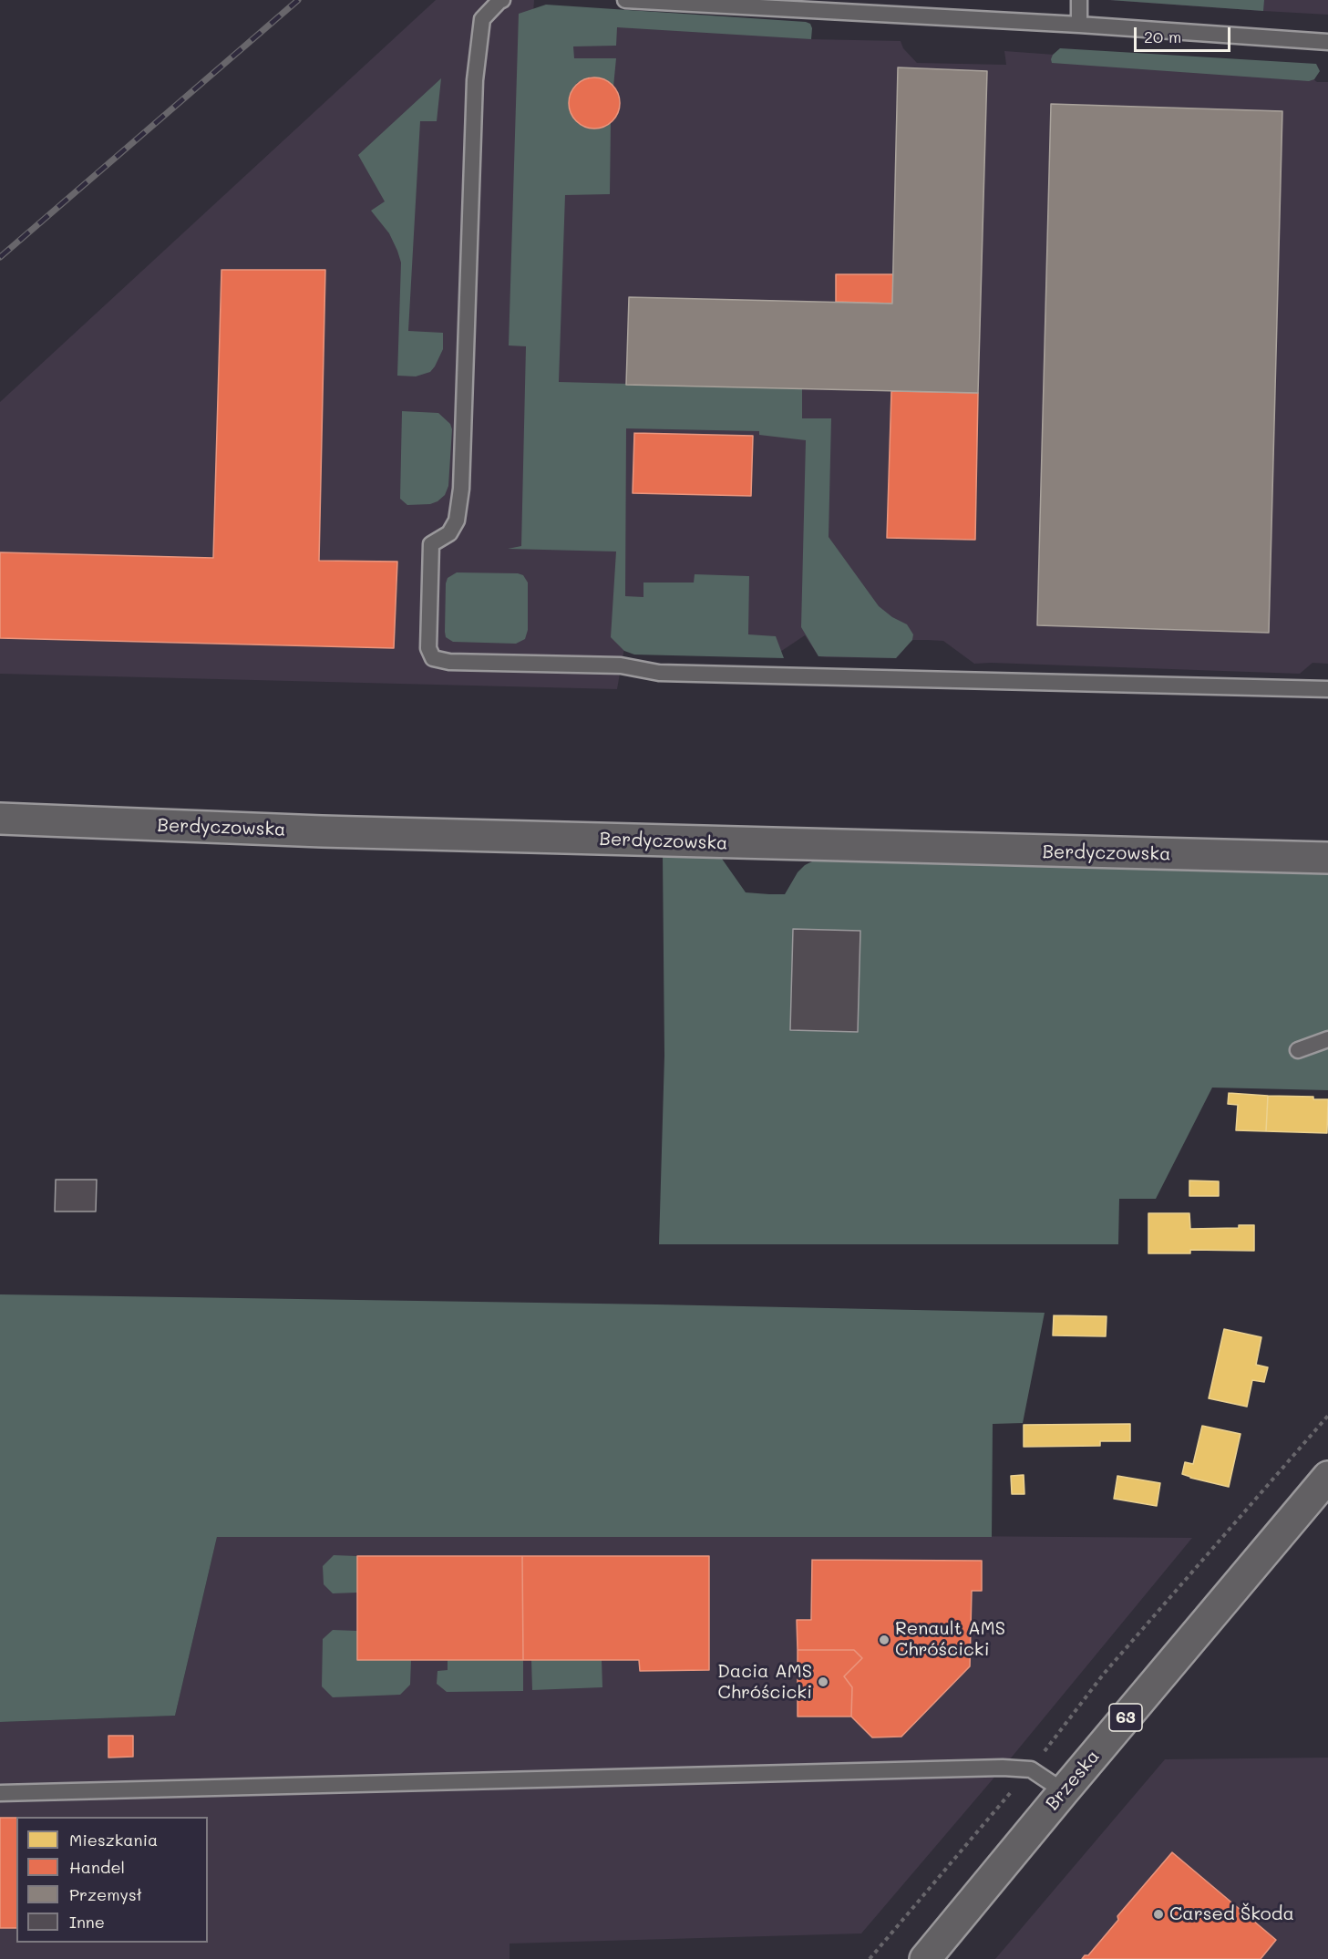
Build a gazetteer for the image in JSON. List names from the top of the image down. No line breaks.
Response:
{"streets":{"street":["Berdyczowska","63","Brzeska"]},"places":["Renault AMS Chróścicki","Dacia AMS Chróścicki","Carsed Škoda"],"legend":["Mieszkania","Handel","Przemysł","Inne"],"scale_bar":"20 m"}
